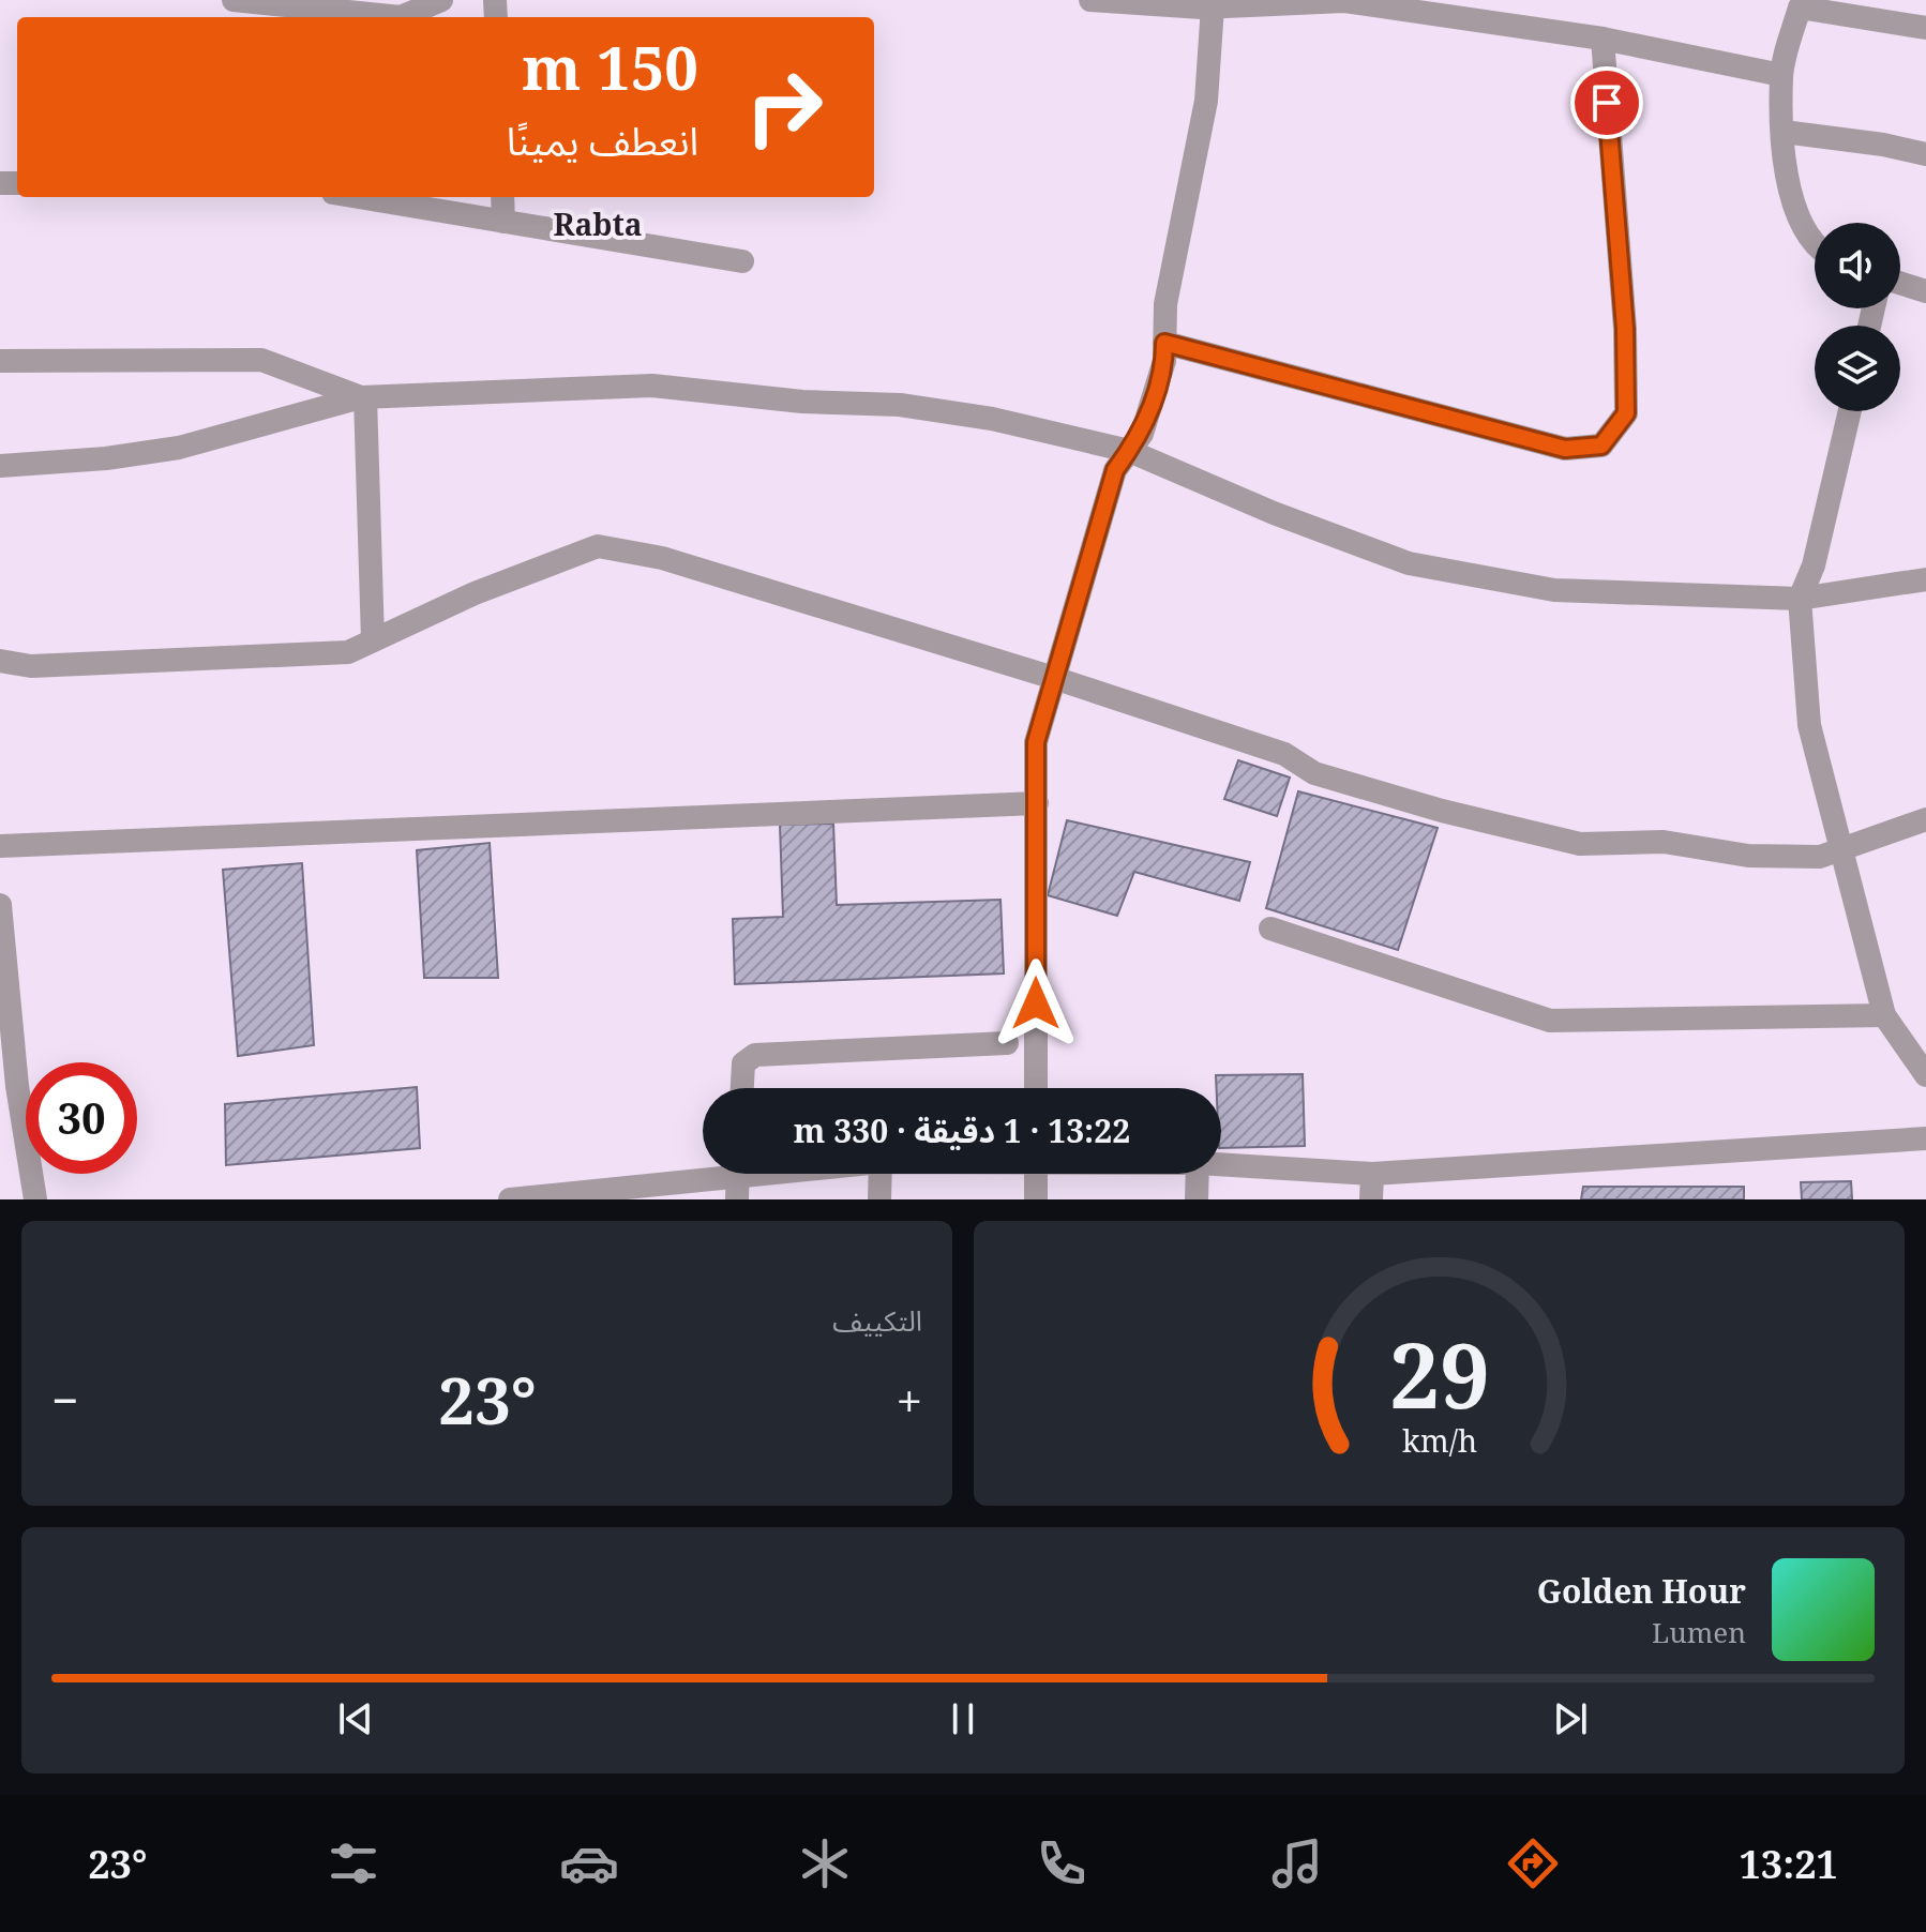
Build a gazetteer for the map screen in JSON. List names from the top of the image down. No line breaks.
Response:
{"districts":["Rabta"],"page":{"turn":["150 m","انعطف يمينًا"],"limit":"30","trip":"13:22 · 1 دقيقة · 330 m","tile":"التكييف","heat":["−","23°","+"],"song":["Golden Hour","Lumen"],"tabs":["13:21","23°"],"gauge":["29","km/h"]}}
